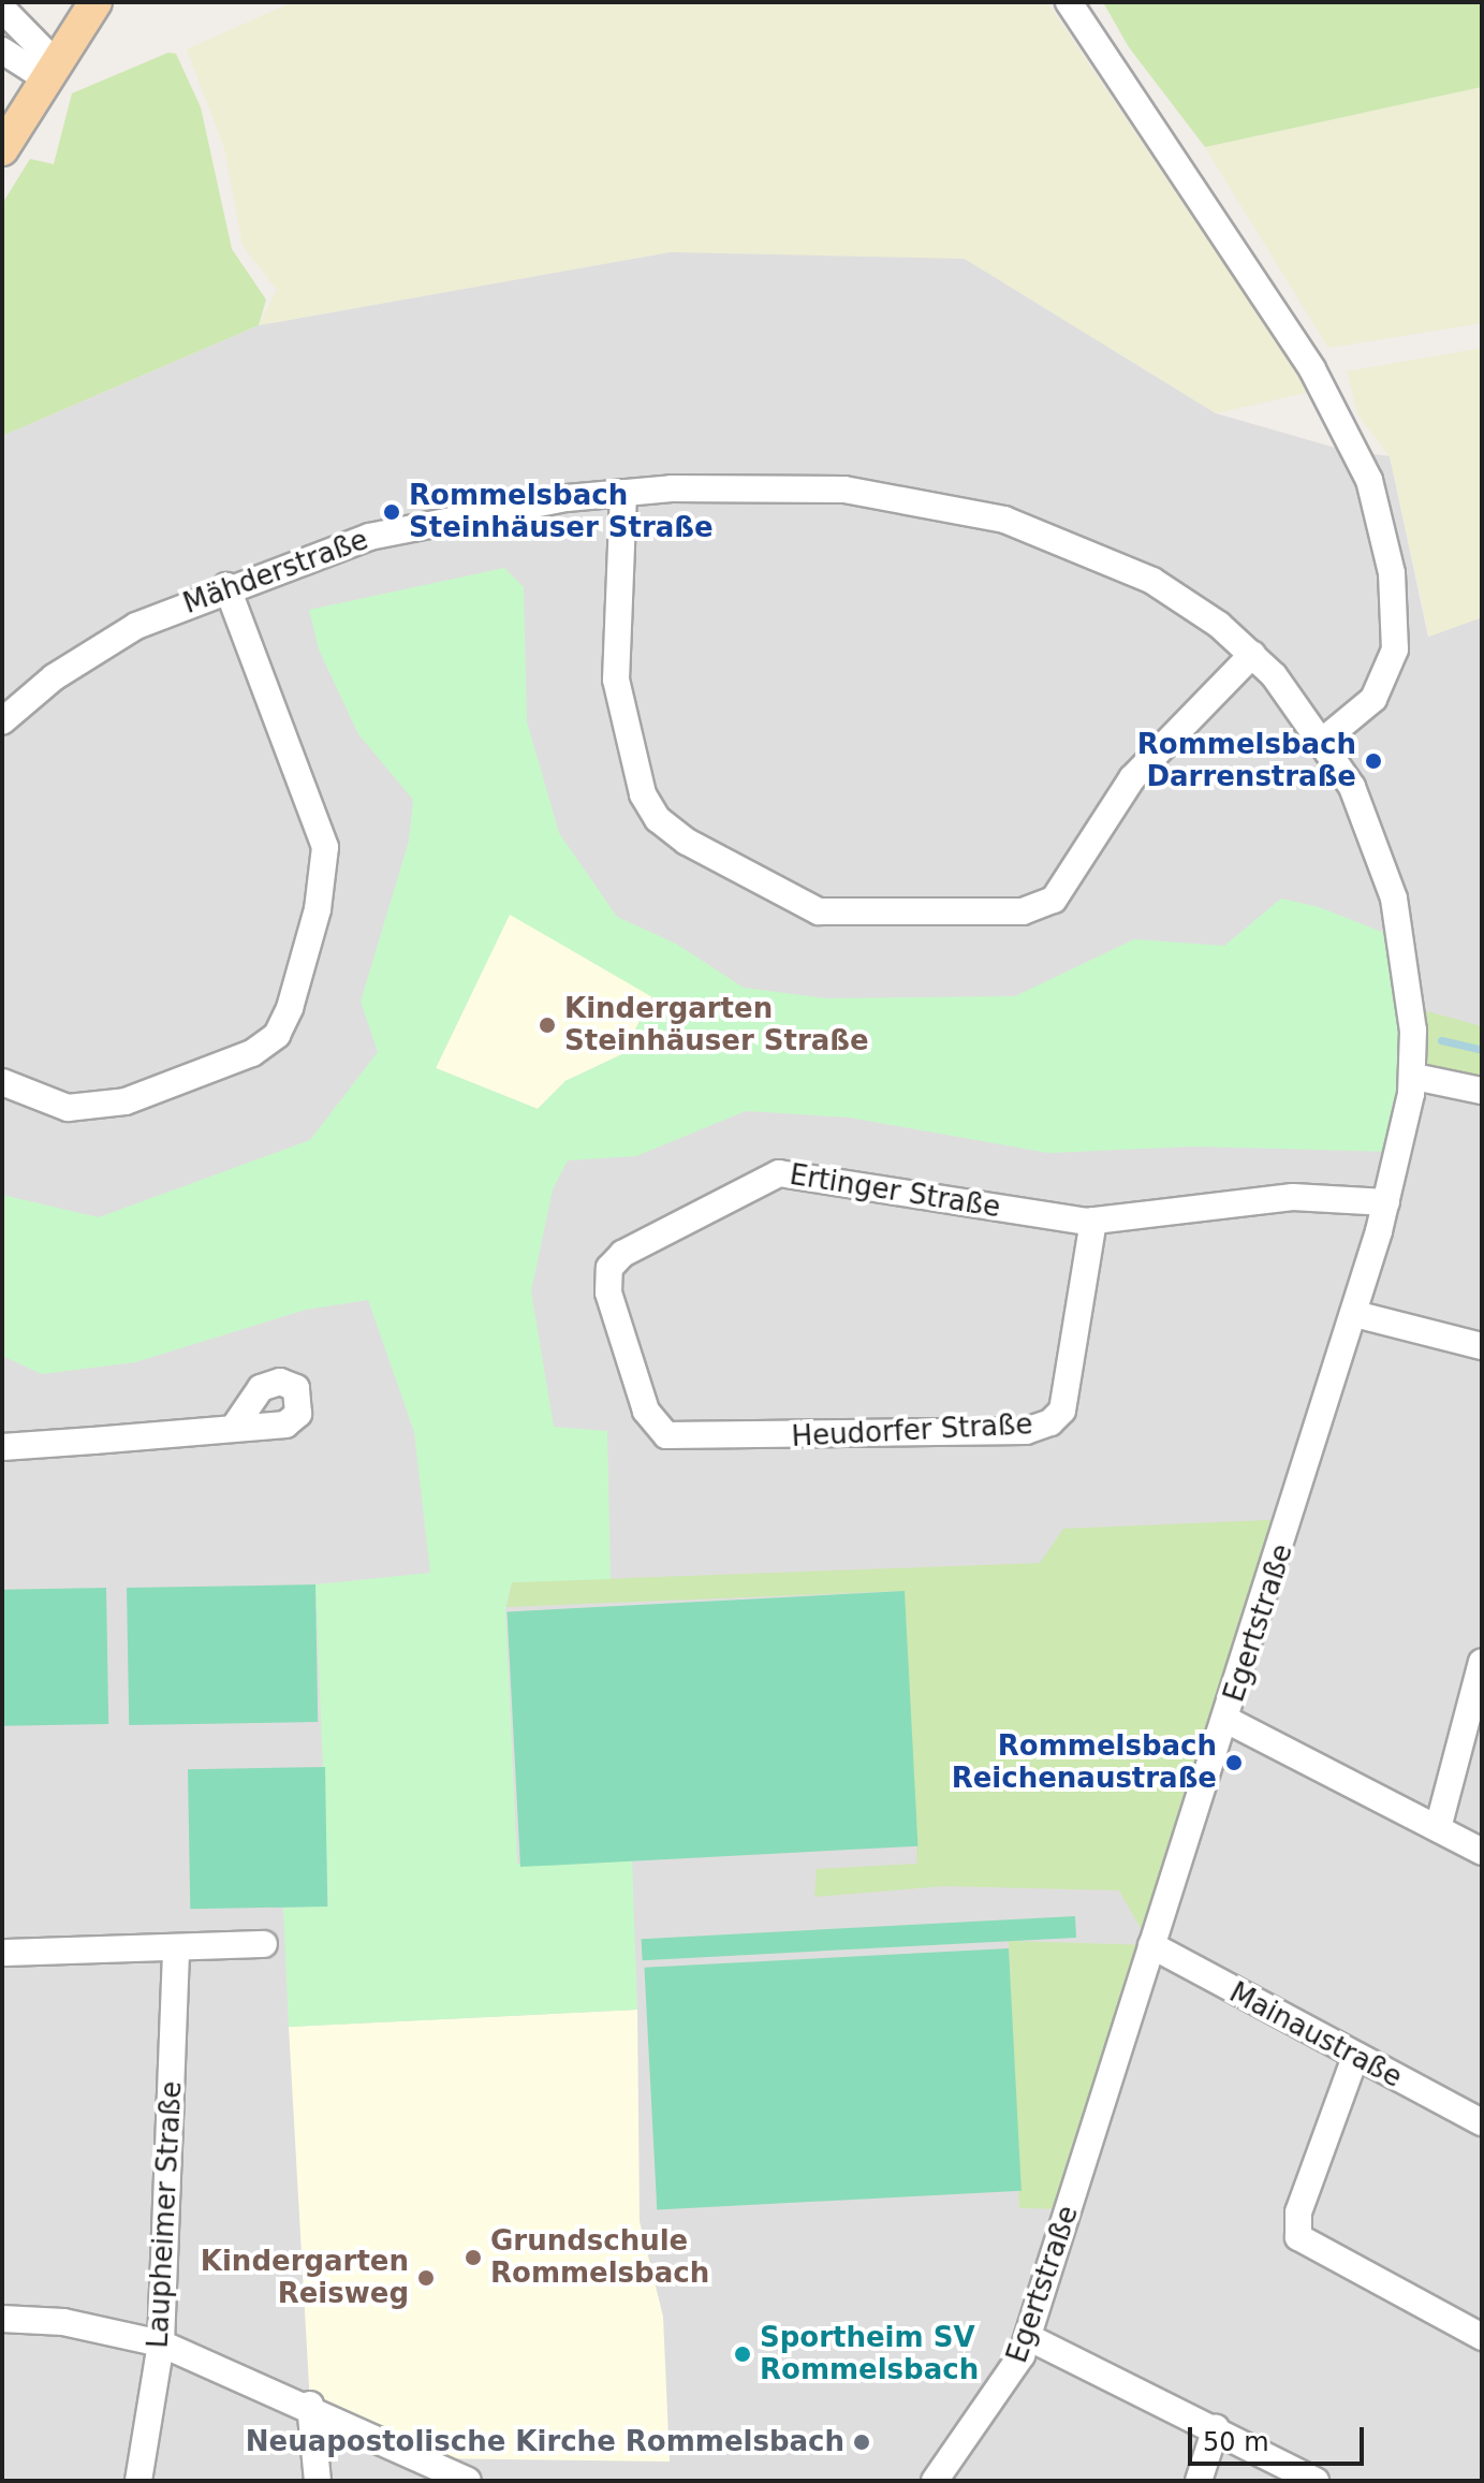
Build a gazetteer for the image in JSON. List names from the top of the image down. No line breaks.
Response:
{"streets":{"street":["Mähderstraße","Ertinger Straße","Heudorfer Straße","Egertstraße","Mainaustraße","Laupheimer Straße"]},"crossings":[["Mähderstraße","Egertstraße"],["Ertinger Straße","Heudorfer Straße"],["Ertinger Straße","Egertstraße"],["Egertstraße","Mainaustraße"]],"places":["Rommelsbach Steinhäuser Straße","Rommelsbach Darrenstraße","Kindergarten Steinhäuser Straße","Rommelsbach Reichenaustraße","Grundschule Rommelsbach","Kindergarten Reisweg","Sportheim SV Rommelsbach","Neuapostolische Kirche Rommelsbach"],"scale_bar":"50 m"}
